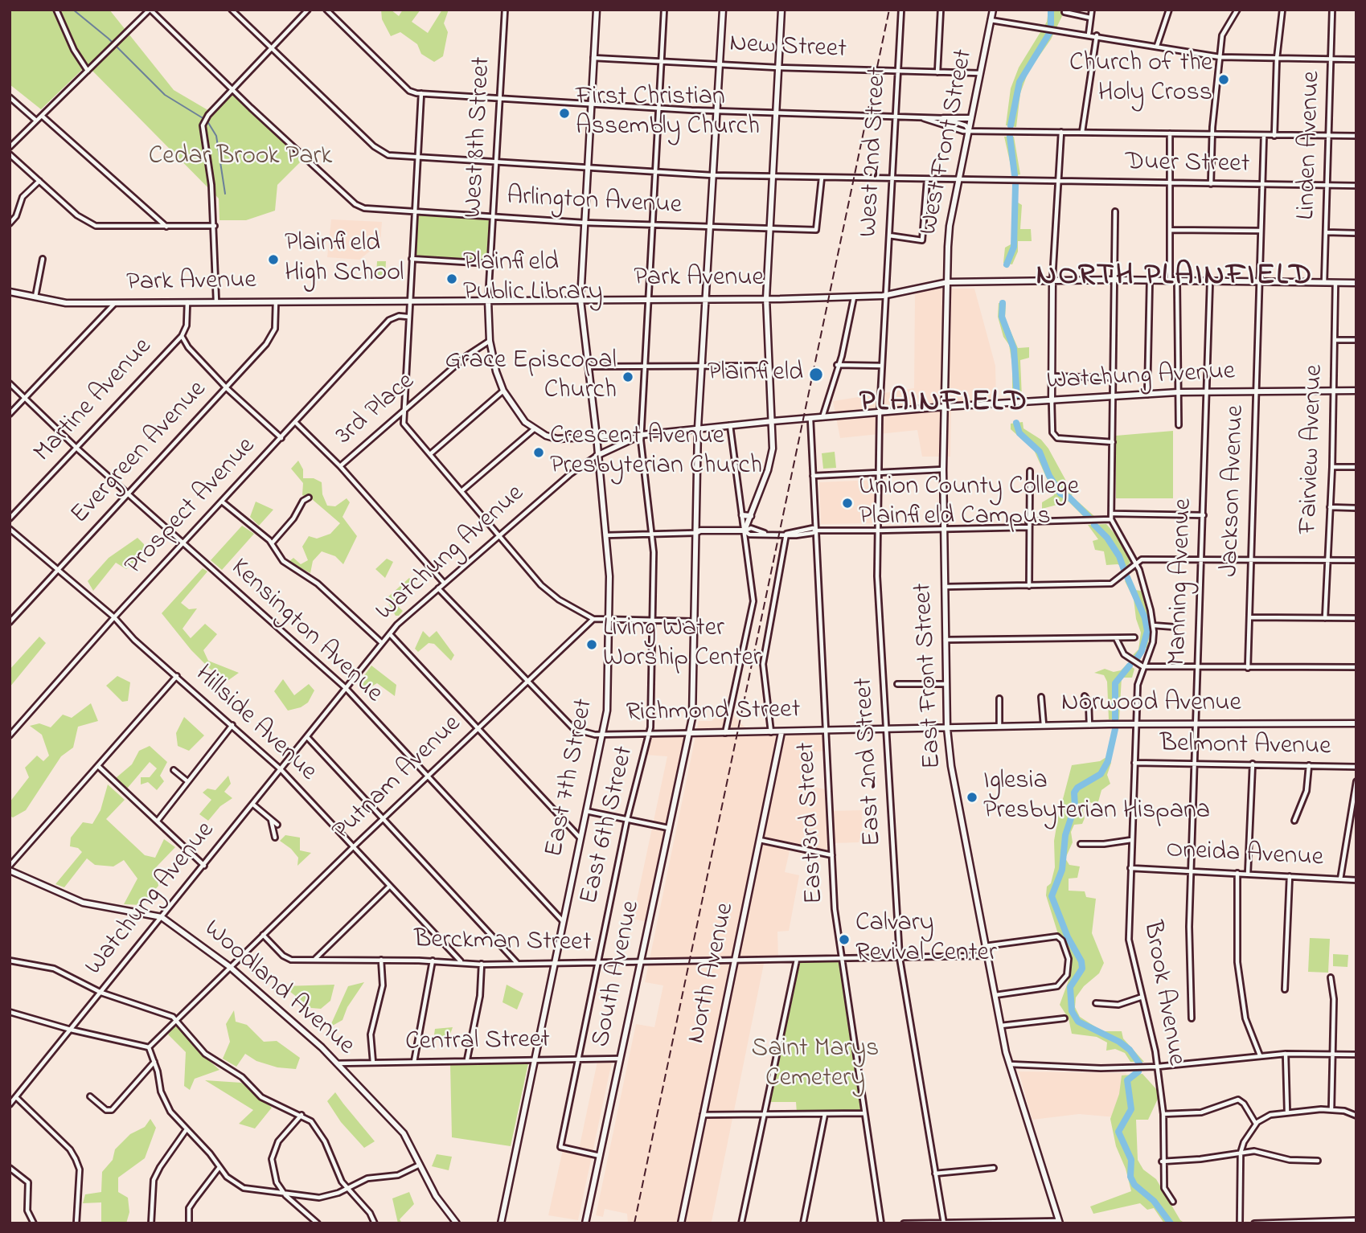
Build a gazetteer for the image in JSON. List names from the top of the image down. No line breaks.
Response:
{"streets":{"street":["New Street","West 8th Street","West Front Street","Linden Avenue","West 2nd Street","Duer Street","Arlington Avenue","Park Avenue","Watchung Avenue","Martine Avenue","3rd Place","Fairview Avenue","Evergreen Avenue","Jackson Avenue","Prospect Avenue","Manning Avenue","Kensington Avenue","East Front Street","Norwood Avenue","Richmond Street","Hillside Avenue","Belmont Avenue","East 2nd Street","East 7th Street","Putnam Avenue","East 3rd Street","East 6th Street","Oneida Avenue","Berckman Street","North Avenue","South Avenue","Woodland Avenue","Brook Avenue","Central Street"]},"crossings":[["New Street","West Front Street"],["New Street","West 2nd Street"],["New Street","East 7th Street"],["New Street","East 6th Street"],["New Street","South Avenue"],["West 8th Street","Duer Street"],["West 8th Street","Arlington Avenue"],["West 8th Street","Park Avenue"],["West Front Street","Duer Street"],["West Front Street","Park Avenue"],["West Front Street","East Front Street"],["Linden Avenue","Duer Street"],["Linden Avenue","Park Avenue"],["West 2nd Street","Duer Street"],["West 2nd Street","Park Avenue"],["West 2nd Street","East 2nd Street"],["Duer Street","Arlington Avenue"],["Duer Street","Jackson Avenue"],["Duer Street","East 7th Street"],["Duer Street","East 6th Street"],["Duer Street","South Avenue"],["Arlington Avenue","East 7th Street"],["Arlington Avenue","East 6th Street"],["Arlington Avenue","South Avenue"],["Park Avenue","Martine Avenue"],["Park Avenue","Fairview Avenue"],["Park Avenue","Evergreen Avenue"],["Park Avenue","Jackson Avenue"],["Park Avenue","Manning Avenue"],["Park Avenue","East Front Street"],["Park Avenue","East 2nd Street"],["Park Avenue","East 7th Street"],["Park Avenue","East 6th Street"],["Park Avenue","South Avenue"],["Watchung Avenue","Fairview Avenue"],["Watchung Avenue","Jackson Avenue"],["Watchung Avenue","Manning Avenue"],["Watchung Avenue","Kensington Avenue"],["Watchung Avenue","East Front Street"],["Watchung Avenue","Richmond Street"],["Watchung Avenue","Hillside Avenue"],["Watchung Avenue","East 2nd Street"],["Watchung Avenue","East 7th Street"],["Watchung Avenue","East 3rd Street"],["Watchung Avenue","East 6th Street"],["Watchung Avenue","South Avenue"],["Watchung Avenue","Woodland Avenue"],["Martine Avenue","Kensington Avenue"],["Evergreen Avenue","Kensington Avenue"],["Evergreen Avenue","Hillside Avenue"],["Prospect Avenue","Kensington Avenue"],["Prospect Avenue","Hillside Avenue"],["Manning Avenue","Norwood Avenue"],["Manning Avenue","Belmont Avenue"],["Manning Avenue","Oneida Avenue"],["Kensington Avenue","East 7th Street"],["Kensington Avenue","Putnam Avenue"],["East Front Street","Norwood Avenue"],["East Front Street","Richmond Street"],["East Front Street","Berckman Street"],["Norwood Avenue","Richmond Street"],["Norwood Avenue","Brook Avenue"],["Richmond Street","East 2nd Street"],["Richmond Street","East 7th Street"],["Richmond Street","Putnam Avenue"],["Richmond Street","East 3rd Street"],["Richmond Street","East 6th Street"],["Richmond Street","North Avenue"],["Richmond Street","South Avenue"],["Hillside Avenue","Putnam Avenue"],["Hillside Avenue","Berckman Street"],["Belmont Avenue","Brook Avenue"],["East 2nd Street","Berckman Street"],["East 7th Street","Berckman Street"],["East 7th Street","Central Street"],["Putnam Avenue","Berckman Street"],["Putnam Avenue","Woodland Avenue"],["East 3rd Street","Berckman Street"],["East 6th Street","Berckman Street"],["East 6th Street","South Avenue"],["East 6th Street","Central Street"],["Oneida Avenue","Brook Avenue"],["Berckman Street","North Avenue"],["Berckman Street","South Avenue"],["South Avenue","Central Street"],["Woodland Avenue","Central Street"]],"districts":["NORTH PLAINFIELD","PLAINFIELD"],"parks":["Cedar Brook Park","Saint Marys Cemetery"],"places":["Church of the Holy Cross","First Christian Assembly Church","Plainfield High School","Plainfield Public Library","Plainfield","Grace Episcopal Church","Crescent Avenue Presbyterian Church","Union County College Plainfield Campus","Living Water Worship Center","Iglesia Presbyterian Hispana","Calvary Revival Center"]}
